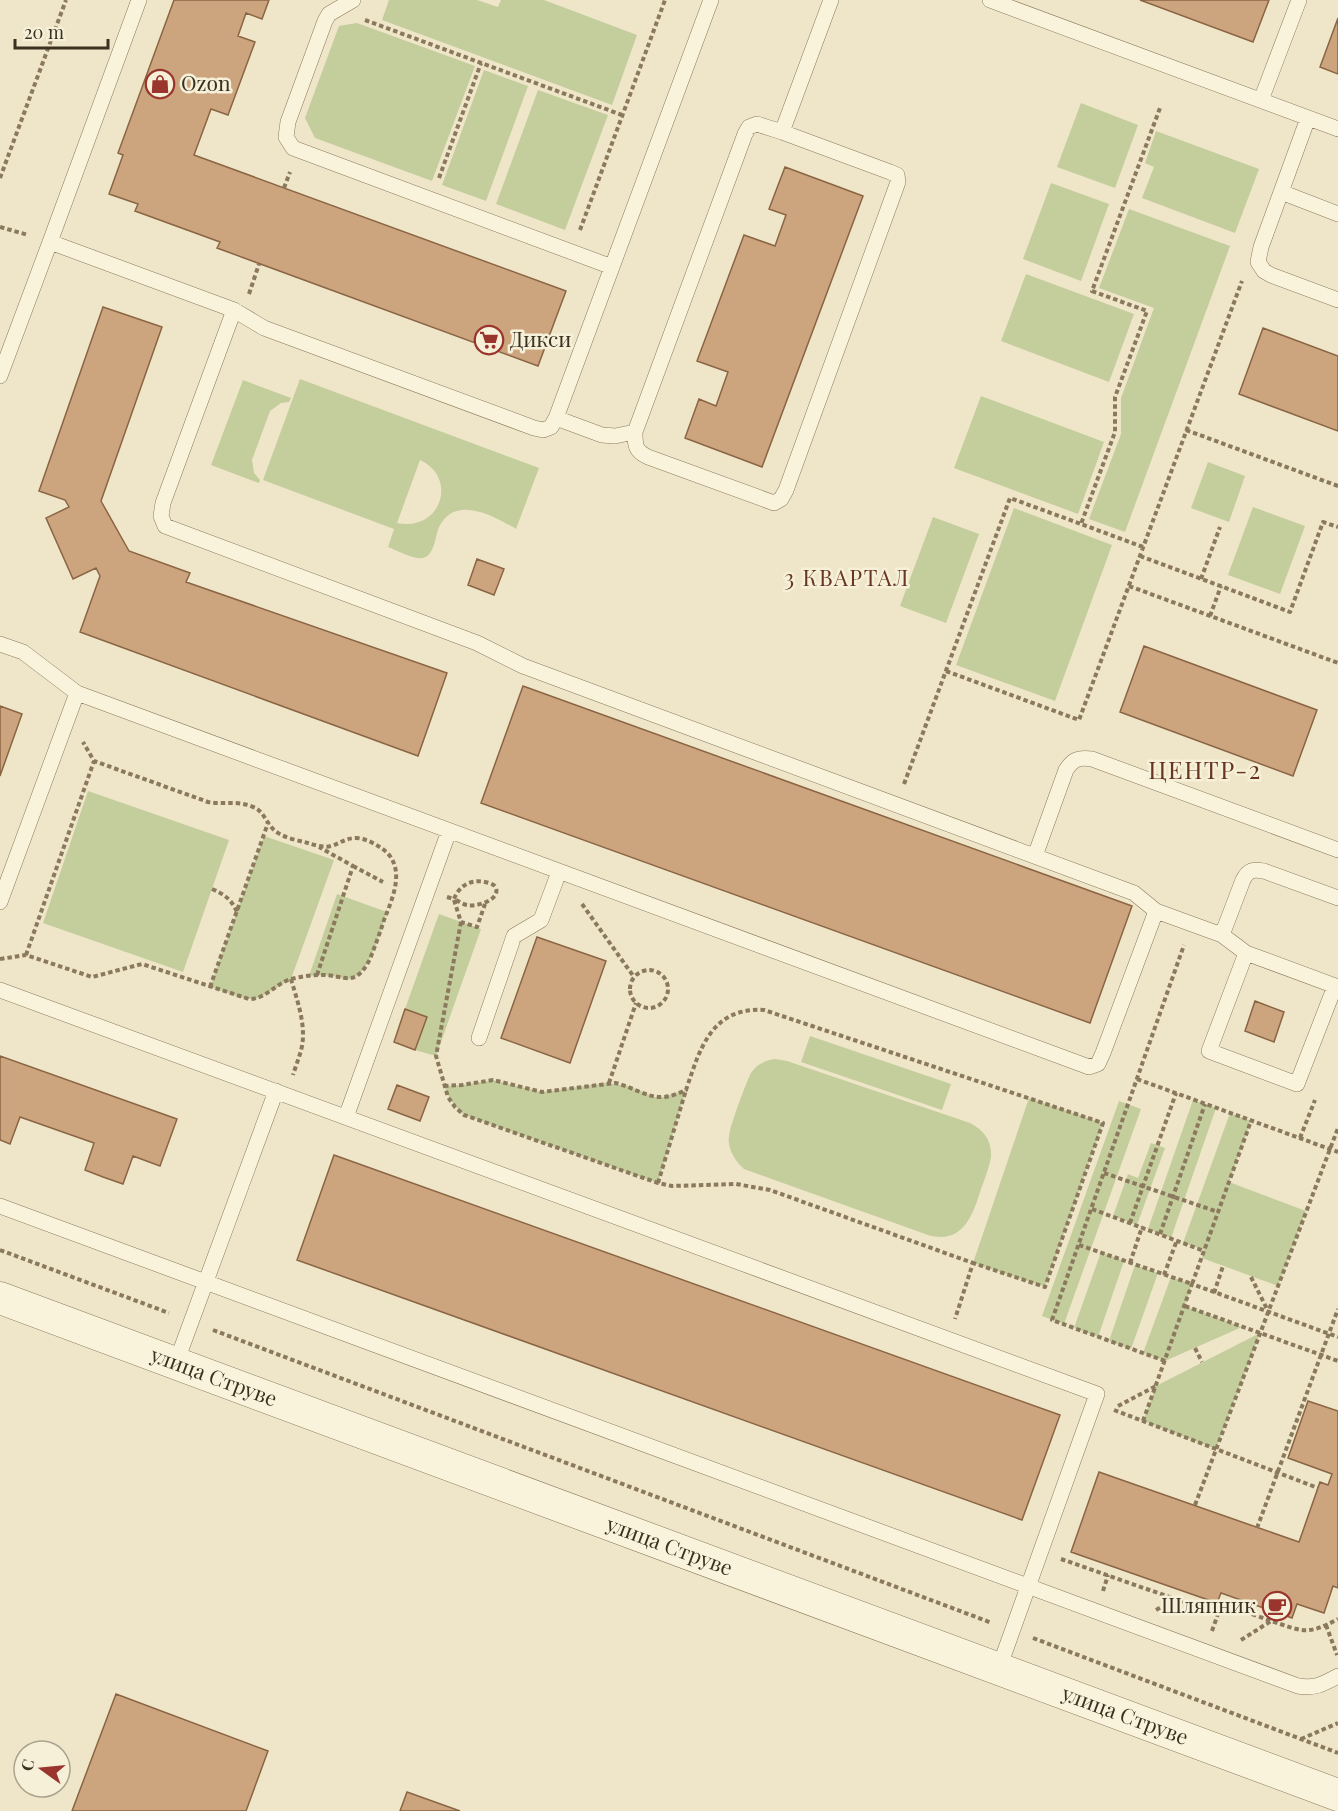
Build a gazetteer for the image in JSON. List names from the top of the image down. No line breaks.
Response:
{"streets":{"street":["улица Струве"]},"districts":["3 КВАРТАЛ","ЦЕНТР-2"],"places":{"shop":["Ozon"],"supermarket":["Дикси"],"cafe":["Шляпник"]},"scale_bar":"20 m","north":"left"}
